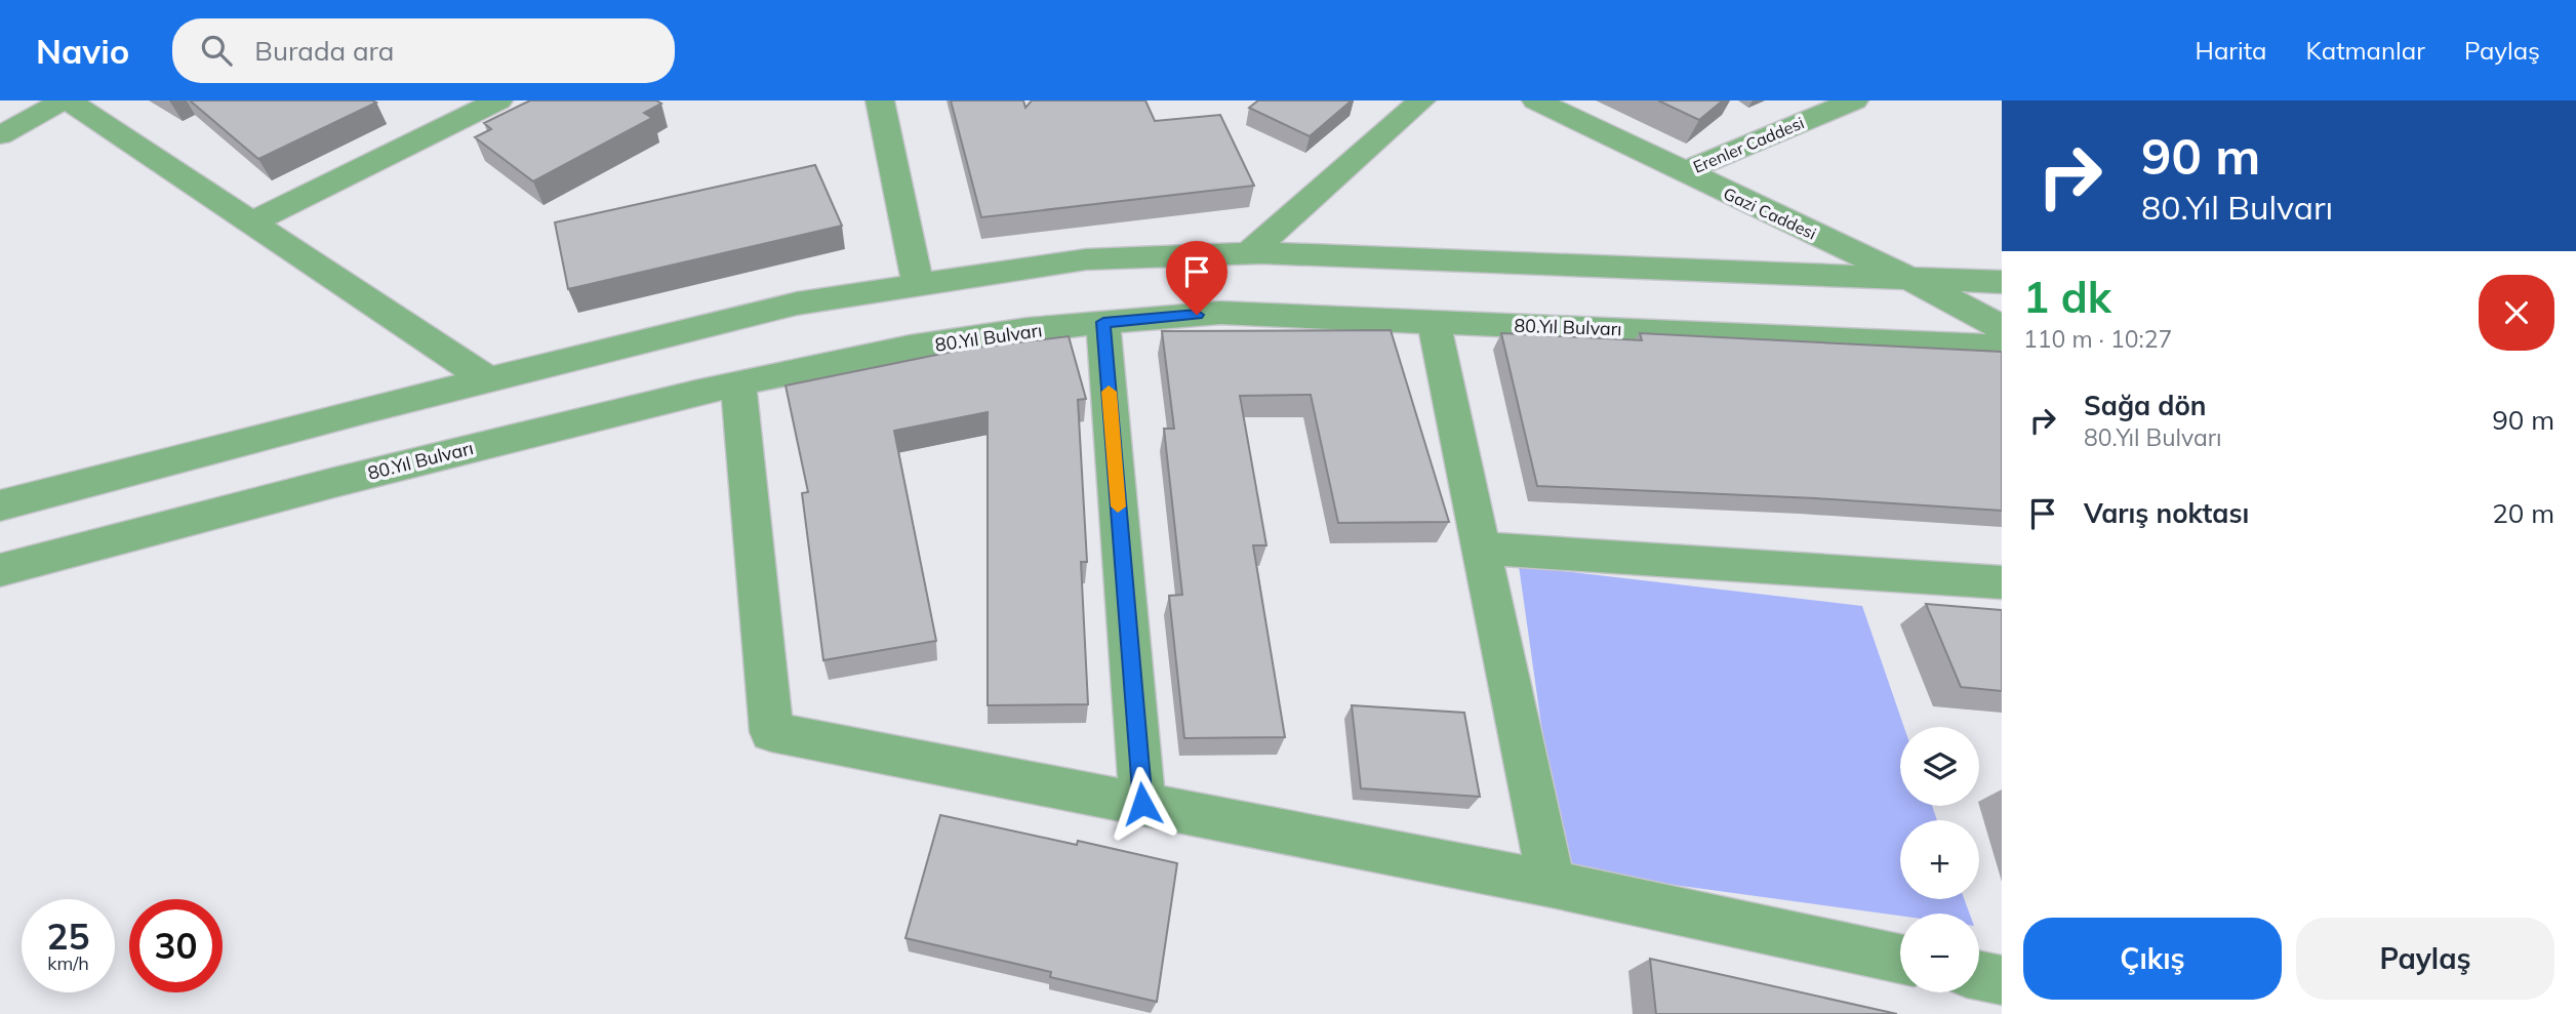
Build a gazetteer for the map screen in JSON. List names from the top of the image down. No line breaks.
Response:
{"streets":{"street":["Erenler Caddesi","Gazi Caddesi","80.Yıl Bulvarı"]},"crossings":[["Erenler Caddesi","Gazi Caddesi"]],"page":{"header":"Navio","search":"Burada ara","nav":["Harita","Katmanlar","Paylaş"],"turn":["90 m","80.Yıl Bulvarı"],"heading":["1 dk","110 m · 10:27"],"list":[{"name":"Sağa dön","note":"80.Yıl Bulvarı","value":"90 m"},{"name":"Varış noktası","value":"20 m"}],"map_buttons":["+","−"],"speed":"25 km/h","limit":"30","buttons":["Çıkış","Paylaş"]}}
